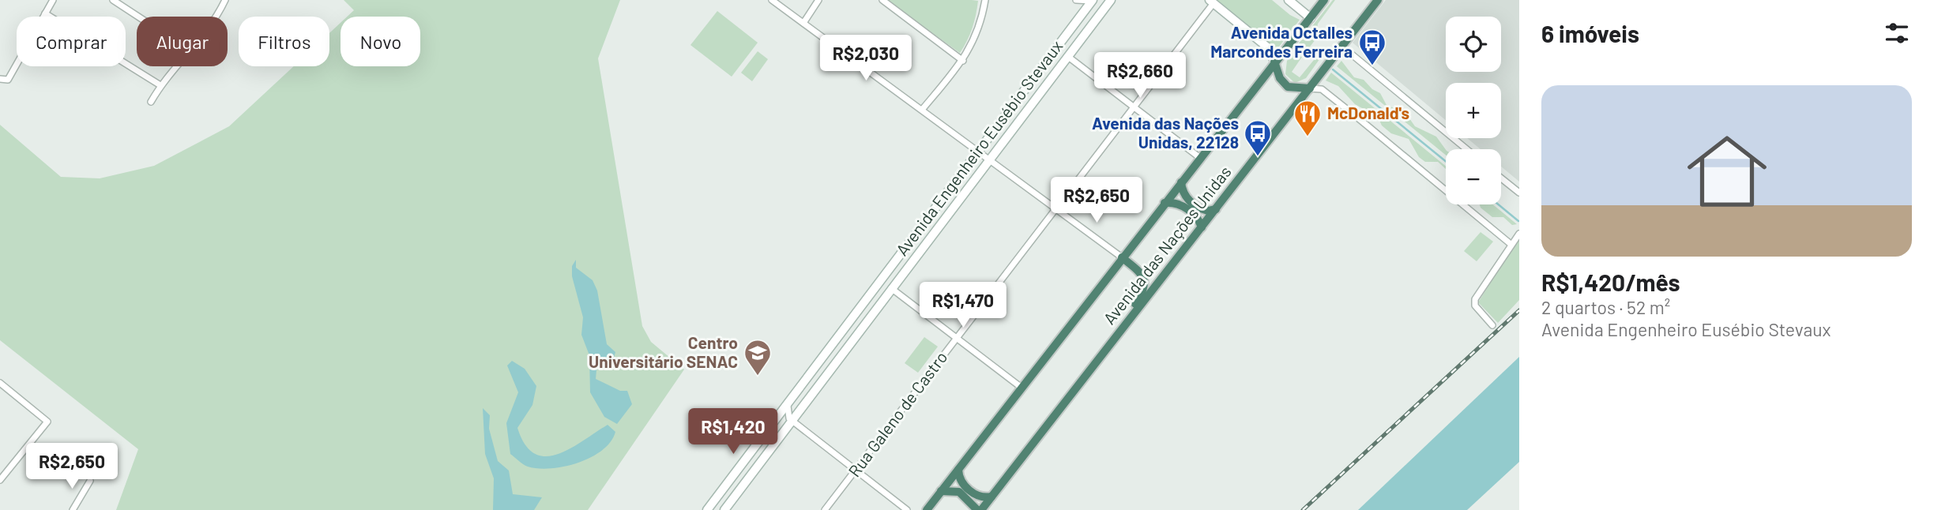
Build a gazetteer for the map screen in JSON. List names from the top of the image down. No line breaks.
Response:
{"streets":{"highway":["Avenida das Nações Unidas"],"main road":["Avenida Engenheiro Eusébio Stevaux"],"street":["Rua Galeno de Castro"]},"places":{"bus stop":["Avenida Octalles Marcondes Ferreira","Avenida das Nações Unidas, 22128"],"restaurant":["McDonald's"],"school or university":["Centro Universitário SENAC"]},"page":{"heading":"6 imóveis","map_buttons":["+","−"],"chip":["Comprar","Alugar","Filtros","Novo"],"price":["R$2,030","R$2,660","R$2,650","R$1,470","R$1,420","R$2,650"],"list":[{"name":"R$1,420/mês","note":"2 quartos · 52 m² · Avenida Engenheiro Eusébio Stevaux"}]}}
